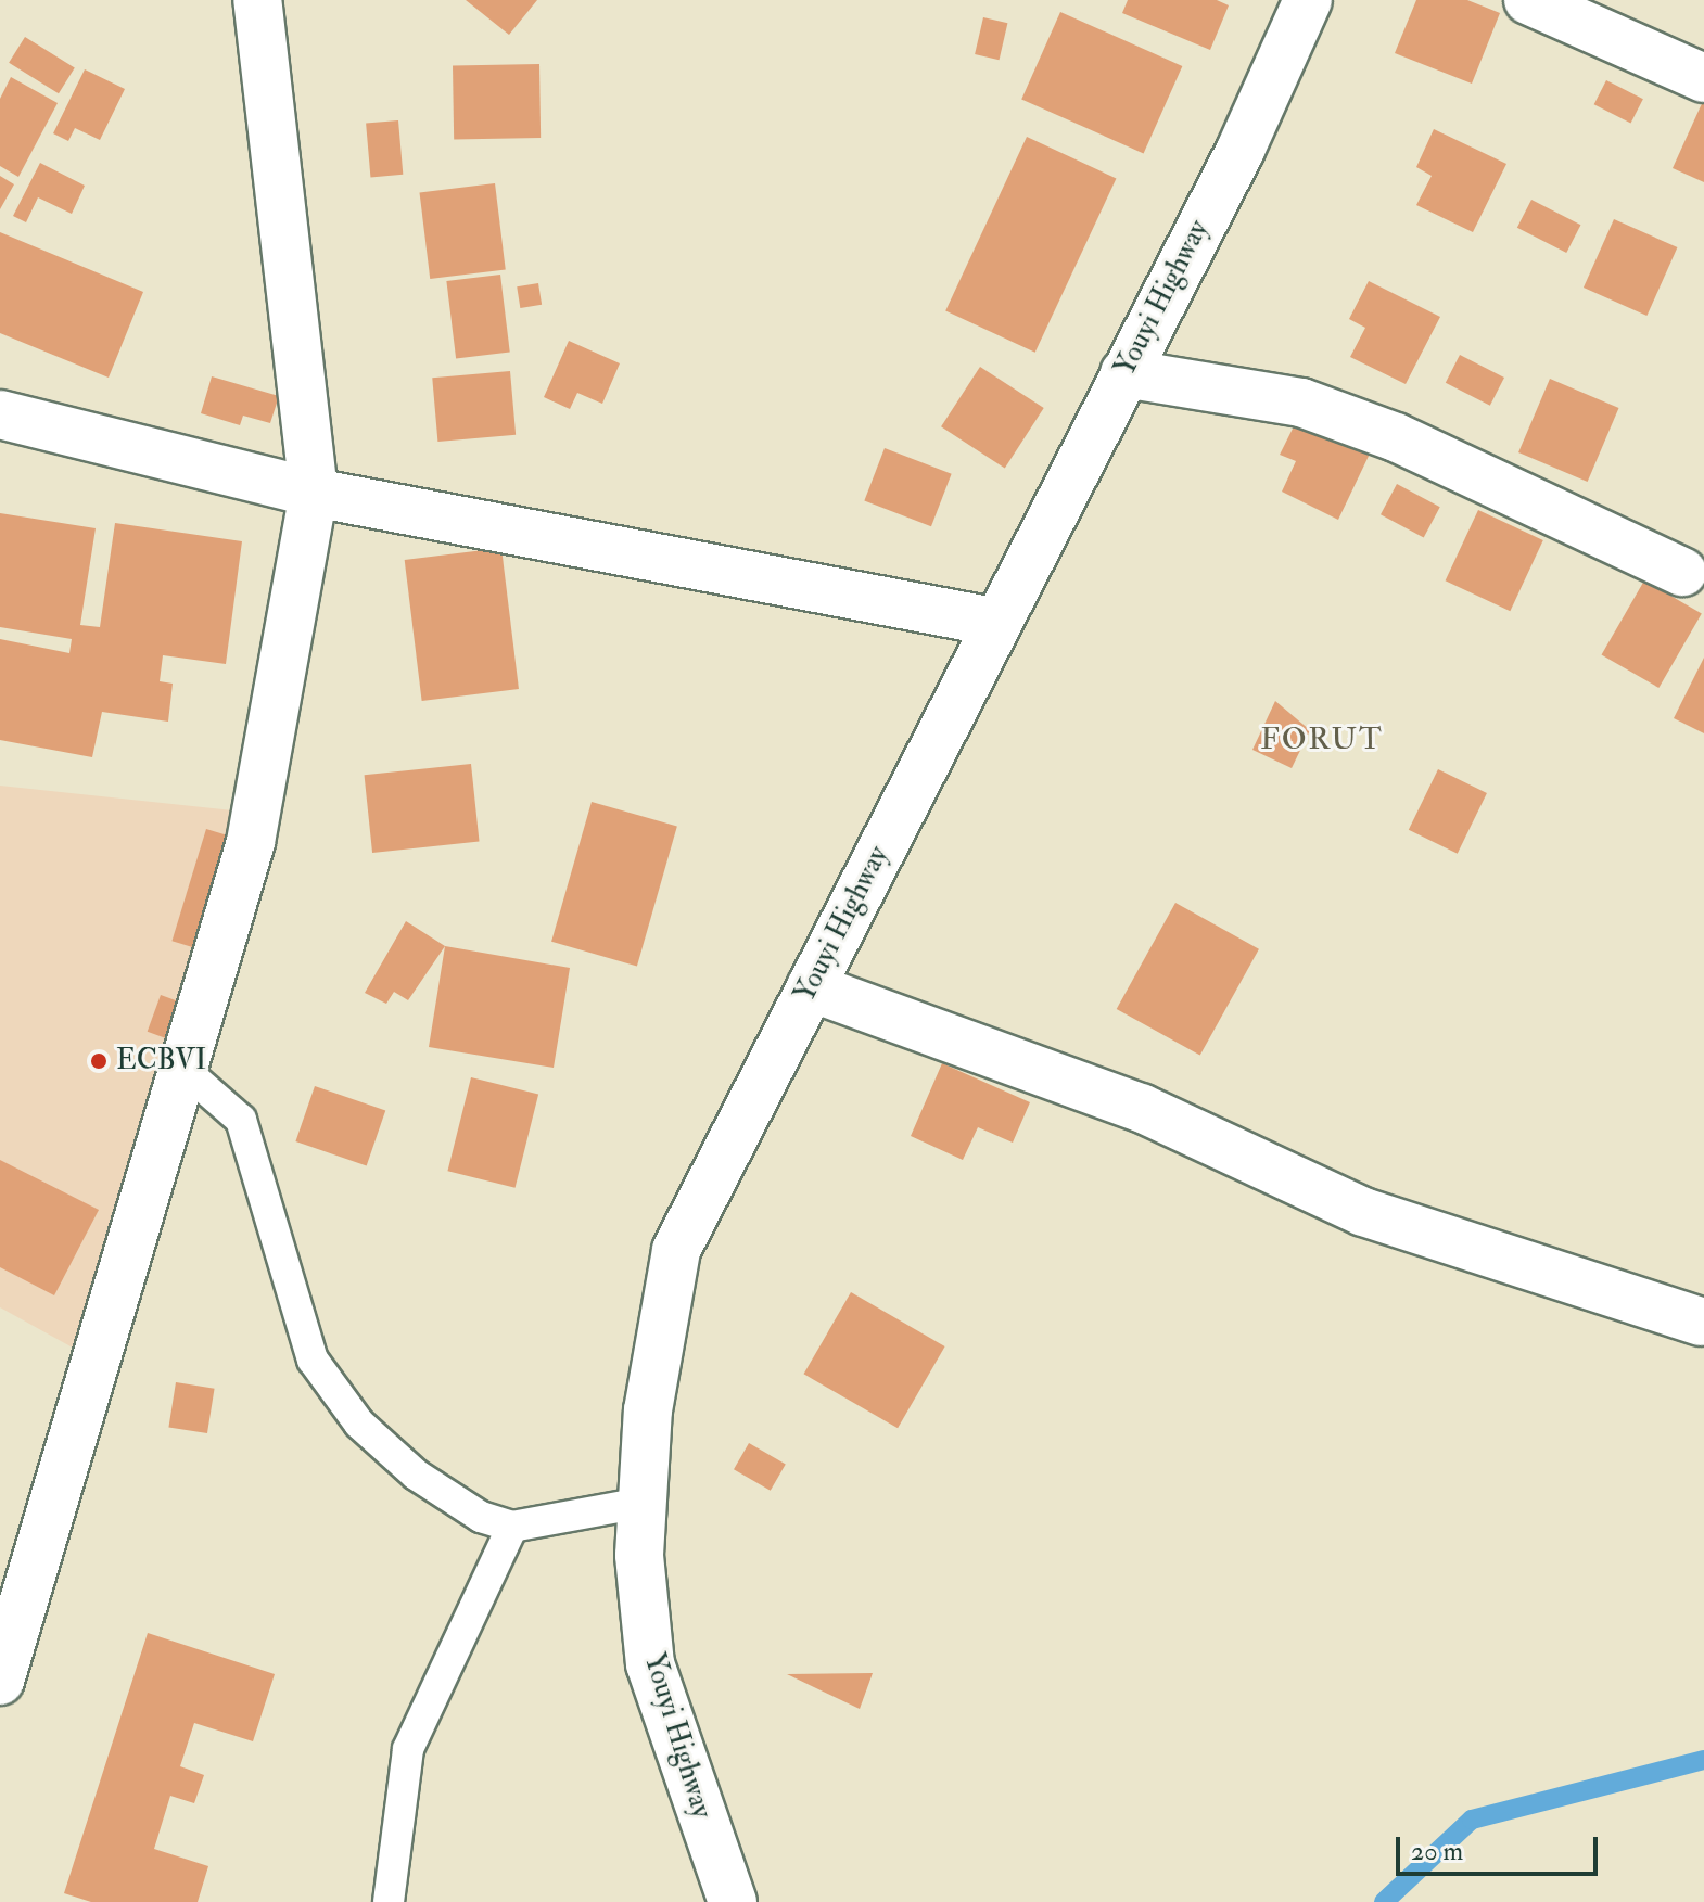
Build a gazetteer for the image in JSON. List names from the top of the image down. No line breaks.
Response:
{"streets":{"street":["Youyi Highway"]},"districts":["FORUT"],"places":["ECBVI"],"scale_bar":"20 m"}
